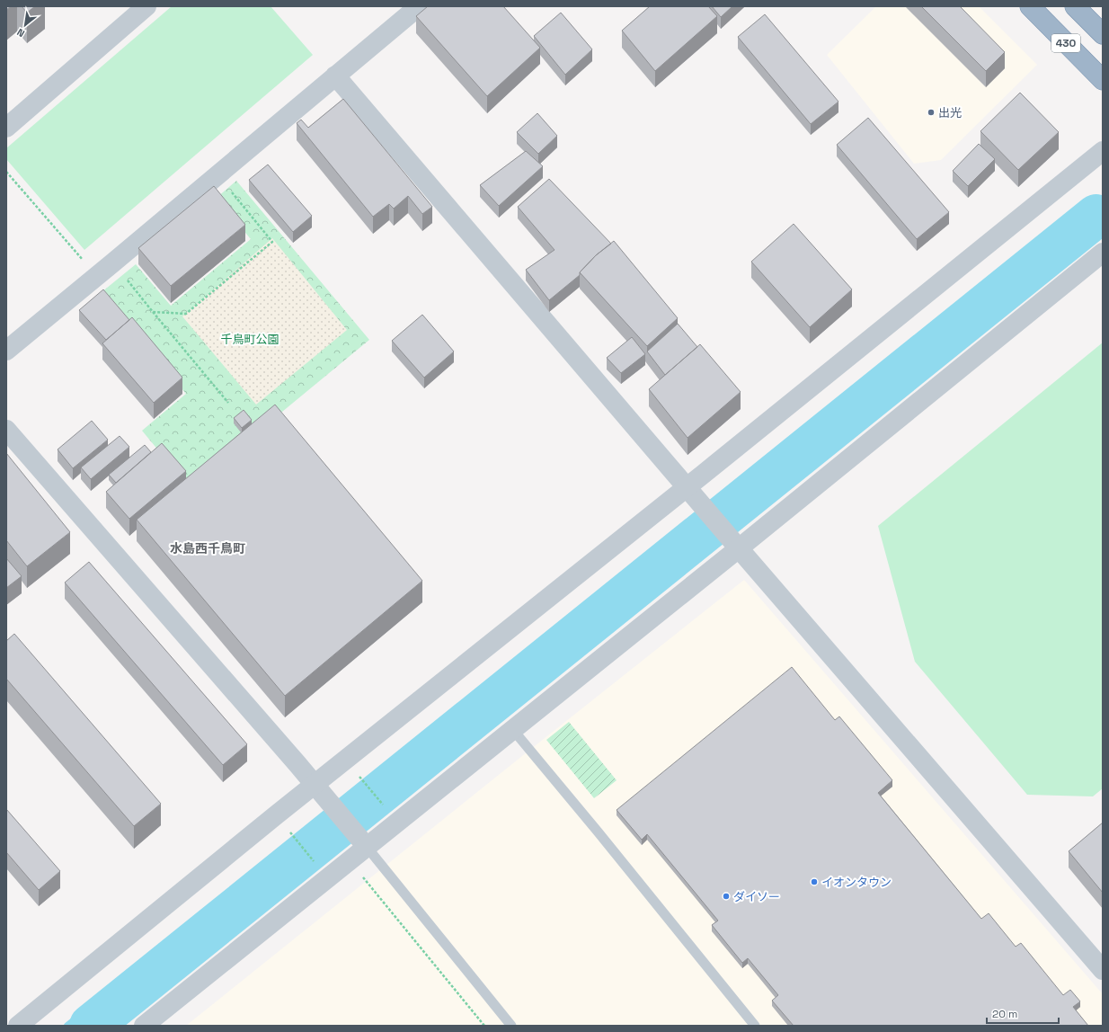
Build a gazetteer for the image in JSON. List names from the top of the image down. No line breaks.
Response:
{"streets":{"highway":["430"]},"districts":["水島西千鳥町"],"parks":["千鳥町公園"],"places":["出光","イオンタウン","ダイソー"],"scale_bar":"20 m","north":"bottom left"}
